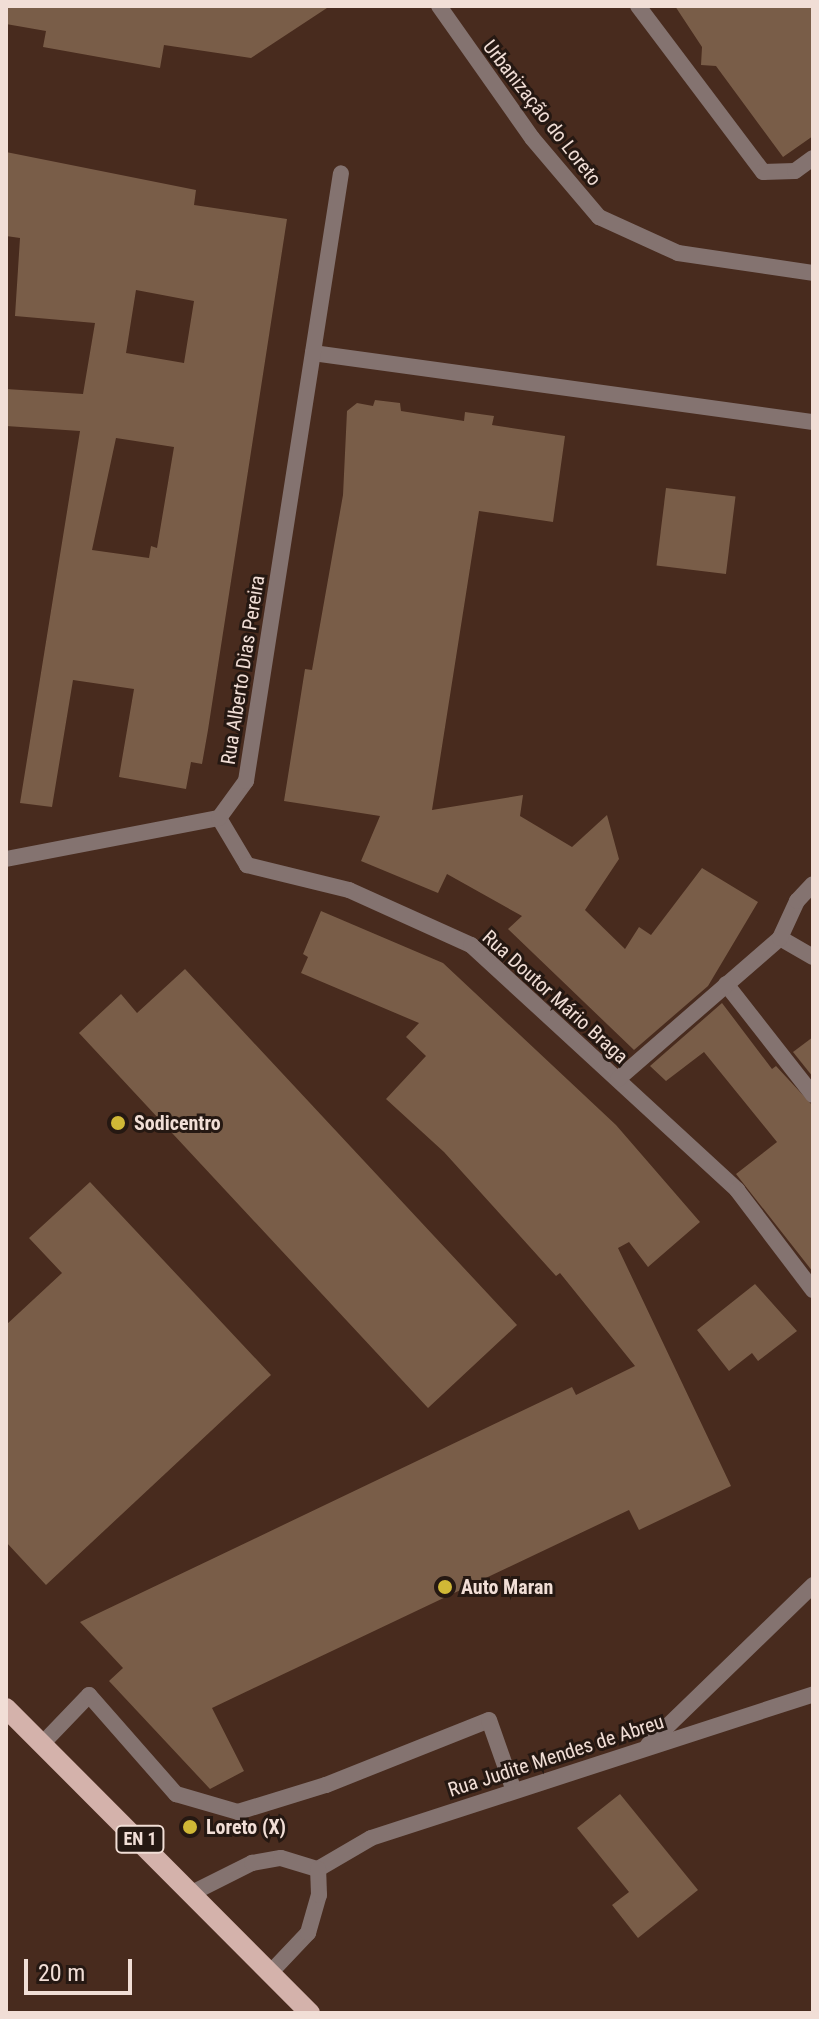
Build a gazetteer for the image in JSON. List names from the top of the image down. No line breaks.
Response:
{"streets":{"main road":["EN 1"],"street":["Urbanização do Loreto","Rua Alberto Dias Pereira","Rua Doutor Mário Braga","Rua Judite Mendes de Abreu"]},"crossings":[["Rua Alberto Dias Pereira","Rua Doutor Mário Braga"]],"places":["Sodicentro","Auto Maran","Loreto (X)"],"scale_bar":"20 m"}
